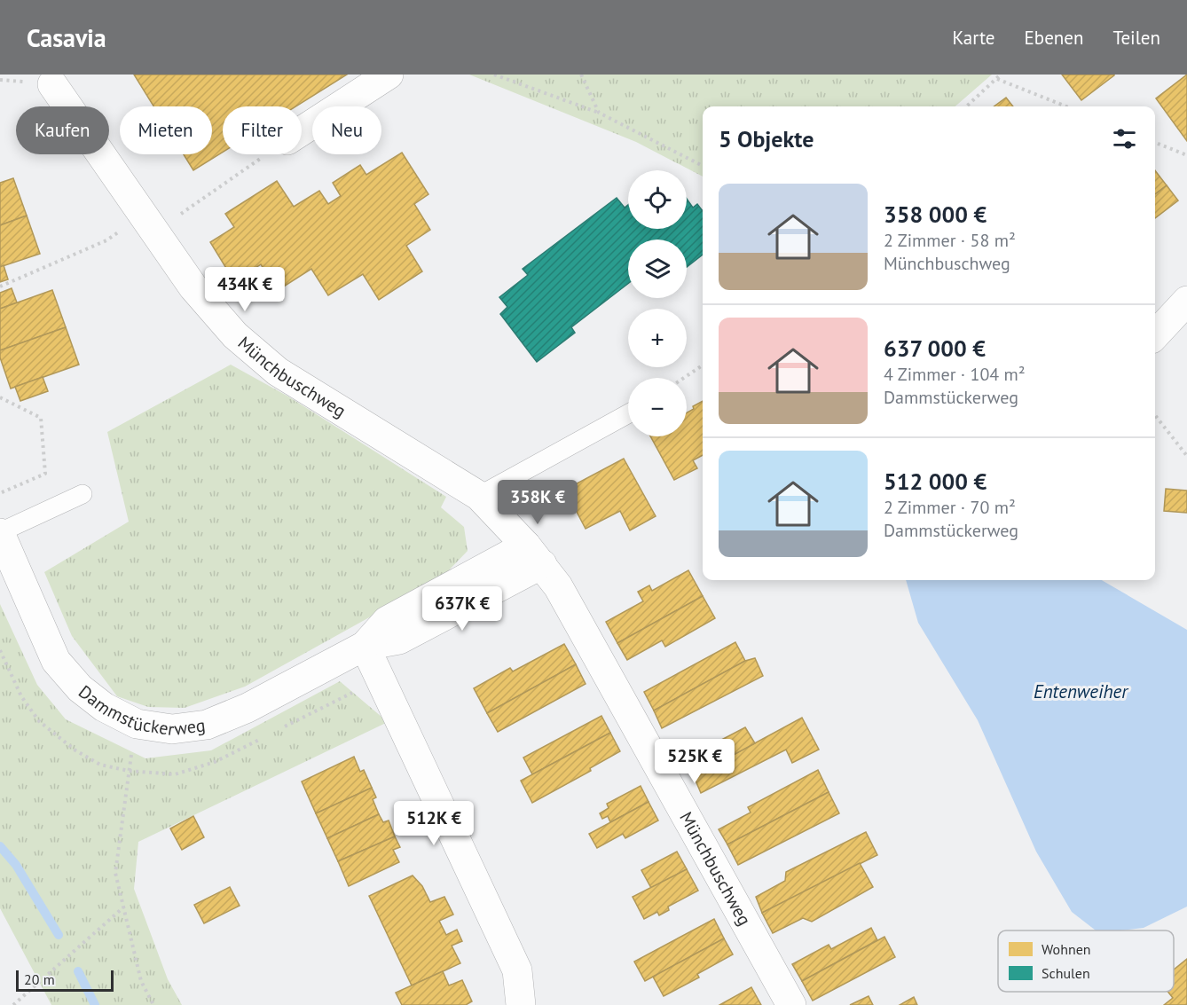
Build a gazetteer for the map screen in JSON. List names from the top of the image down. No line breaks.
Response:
{"streets":{"street":["Münchbuschweg","Dammstückerweg"]},"crossings":[["Münchbuschweg","Dammstückerweg"]],"water":["Entenweiher"],"legend":["Wohnen","Schulen"],"scale_bar":"20 m","page":{"header":"Casavia","nav":["Karte","Ebenen","Teilen"],"chip":["Kaufen","Mieten","Filter","Neu"],"heading":"5 Objekte","map_buttons":["+","−"],"list":[{"name":"358 000 €","note":"2 Zimmer · 58 m² · Münchbuschweg"},{"name":"637 000 €","note":"4 Zimmer · 104 m² · Dammstückerweg"},{"name":"512 000 €","note":"2 Zimmer · 70 m² · Dammstückerweg"}],"price":["434K €","358K €","637K €","525K €","512K €"],"scale":"20 m"}}
